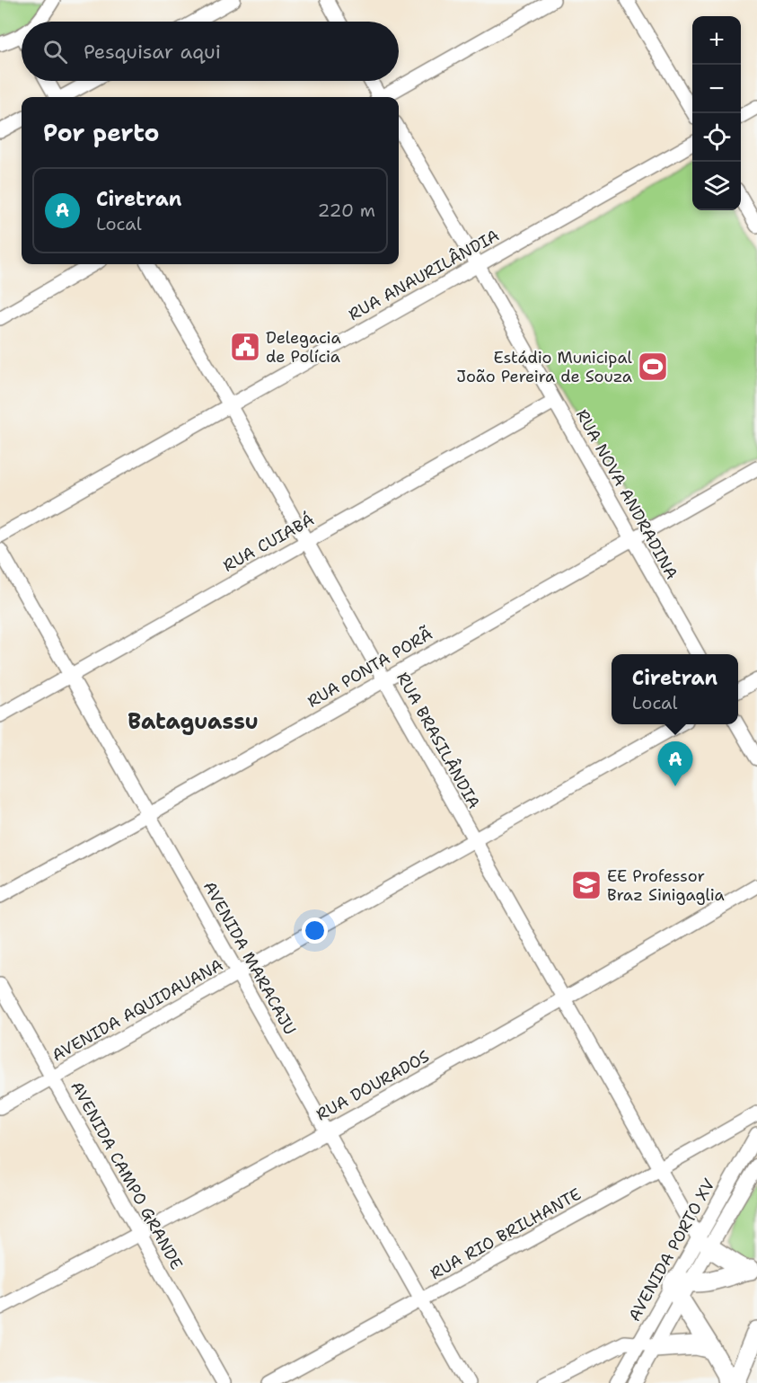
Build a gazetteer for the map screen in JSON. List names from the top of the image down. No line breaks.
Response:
{"streets":{"street":["RUA ANAURILÂNDIA","RUA NOVA ANDRADINA","RUA CUIABÁ","RUA PONTA PORÃ","RUA BRASILÂNDIA","AVENIDA MARACAJU","AVENIDA AQUIDAUANA","RUA DOURADOS","AVENIDA CAMPO GRANDE","RUA RIO BRILHANTE","AVENIDA PORTO XV"]},"crossings":[["RUA ANAURILÂNDIA","RUA NOVA ANDRADINA"],["RUA ANAURILÂNDIA","RUA BRASILÂNDIA"],["RUA NOVA ANDRADINA","RUA CUIABÁ"],["RUA NOVA ANDRADINA","RUA PONTA PORÃ"],["RUA CUIABÁ","RUA BRASILÂNDIA"],["RUA CUIABÁ","AVENIDA MARACAJU"],["RUA PONTA PORÃ","RUA BRASILÂNDIA"],["RUA PONTA PORÃ","AVENIDA MARACAJU"],["RUA BRASILÂNDIA","AVENIDA AQUIDAUANA"],["RUA BRASILÂNDIA","RUA DOURADOS"],["RUA BRASILÂNDIA","RUA RIO BRILHANTE"],["RUA BRASILÂNDIA","AVENIDA PORTO XV"],["AVENIDA MARACAJU","AVENIDA AQUIDAUANA"],["AVENIDA MARACAJU","RUA DOURADOS"],["AVENIDA MARACAJU","RUA RIO BRILHANTE"],["AVENIDA AQUIDAUANA","AVENIDA CAMPO GRANDE"],["RUA DOURADOS","AVENIDA CAMPO GRANDE"]],"districts":["Bataguassu"],"places":{"public building":["Delegacia de Polícia"],"sports":["Estádio Municipal João Pereira de Souza"],"school or university":["EE Professor Braz Sinigaglia"]},"page":{"map_buttons":["+","−"],"search":"Pesquisar aqui","heading":"Por perto","list":[{"mark":"A","name":"Ciretran","note":"Local","value":"220 m"}],"popup":["Ciretran","Local"],"pins":"A"}}
